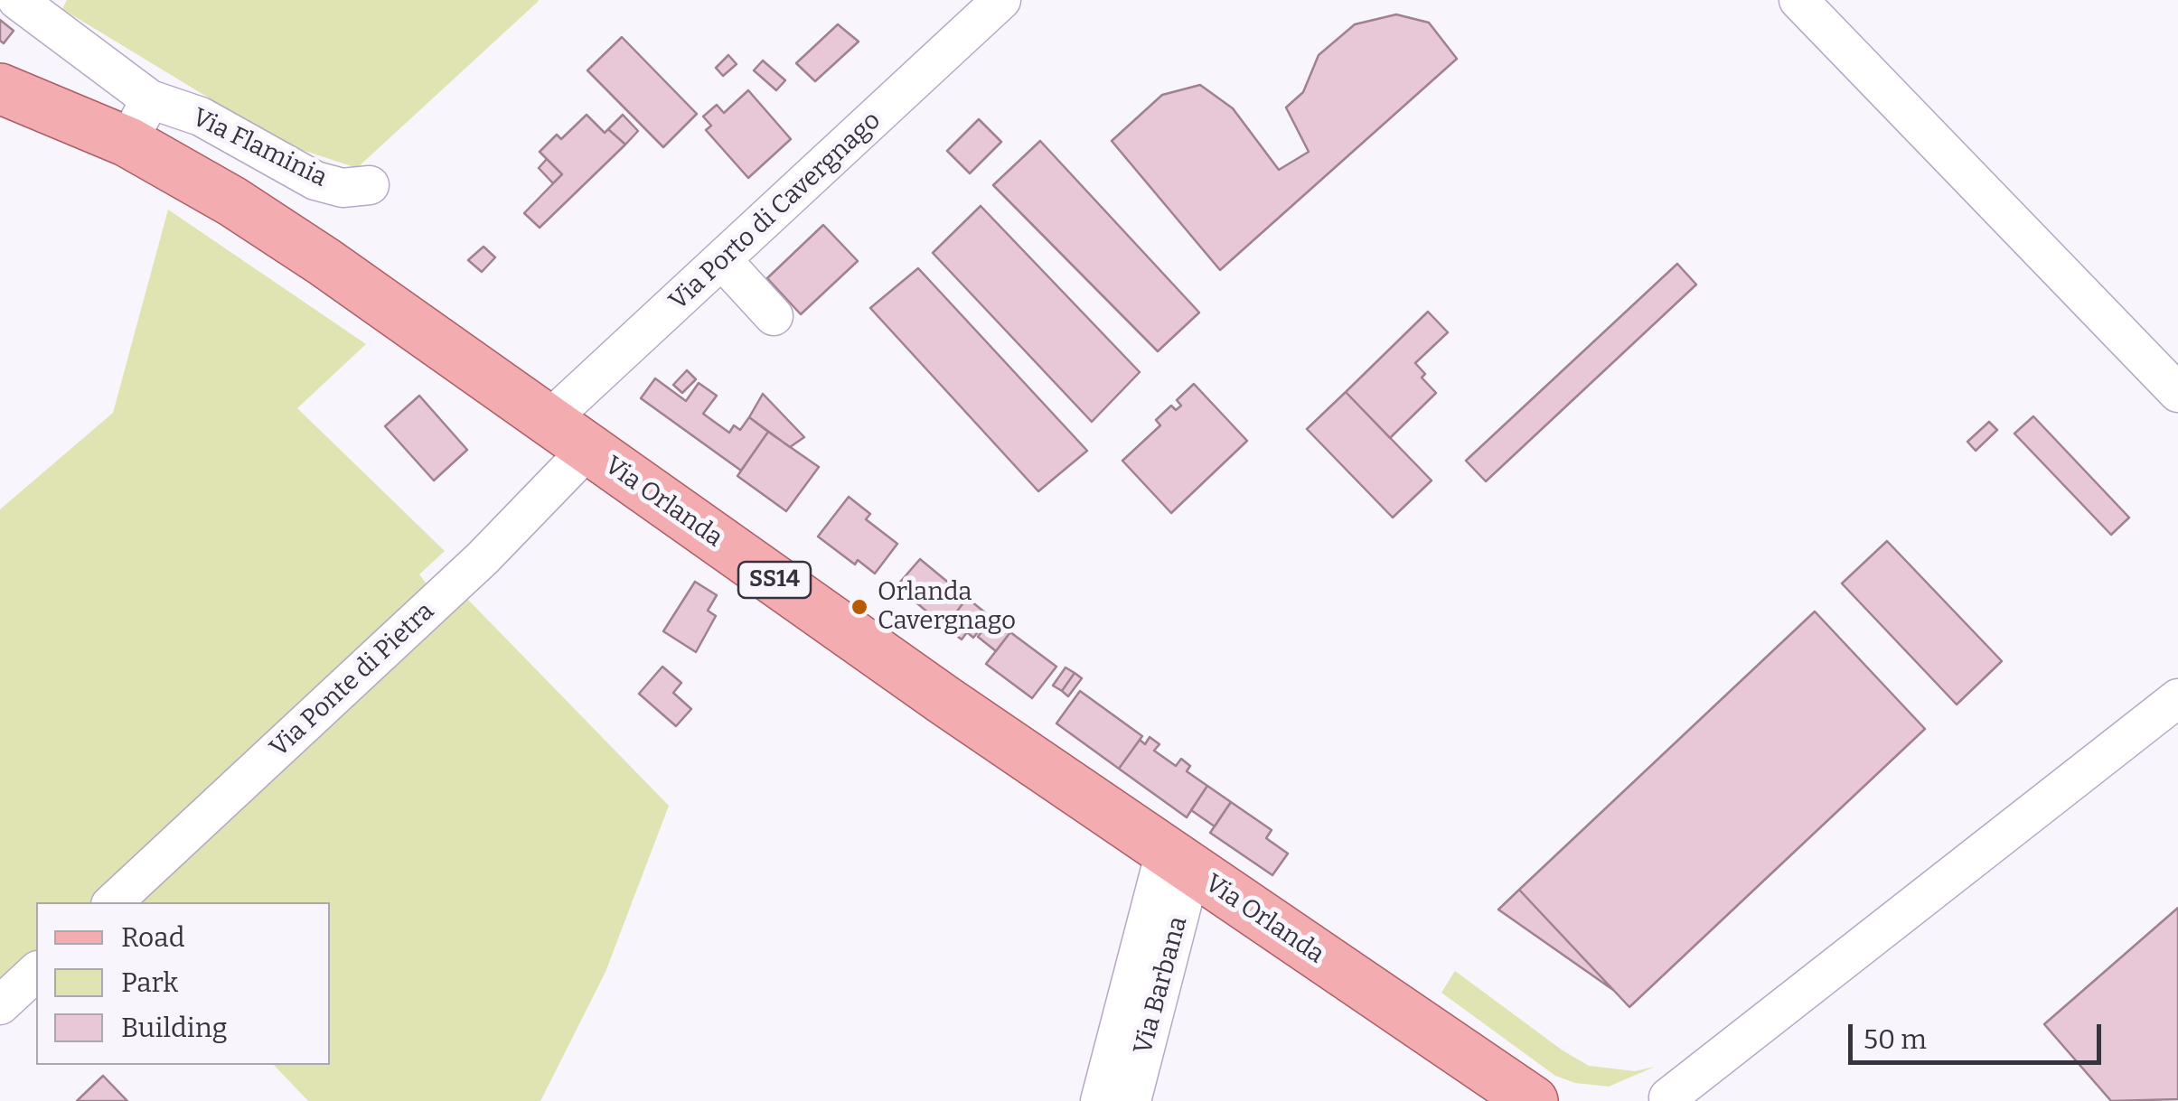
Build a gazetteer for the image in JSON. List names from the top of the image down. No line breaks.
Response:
{"streets":{"main road":["Via Orlanda","SS14"],"street":["Via Flaminia","Via Porto di Cavergnago","Via Ponte di Pietra","Via Barbana"]},"crossings":[["Via Flaminia","Via Orlanda"],["Via Porto di Cavergnago","Via Orlanda"],["Via Orlanda","Via Ponte di Pietra"],["Via Orlanda","Via Barbana"]],"places":["Orlanda Cavergnago"],"legend":["Road","Park","Building"],"scale_bar":"50 m"}
